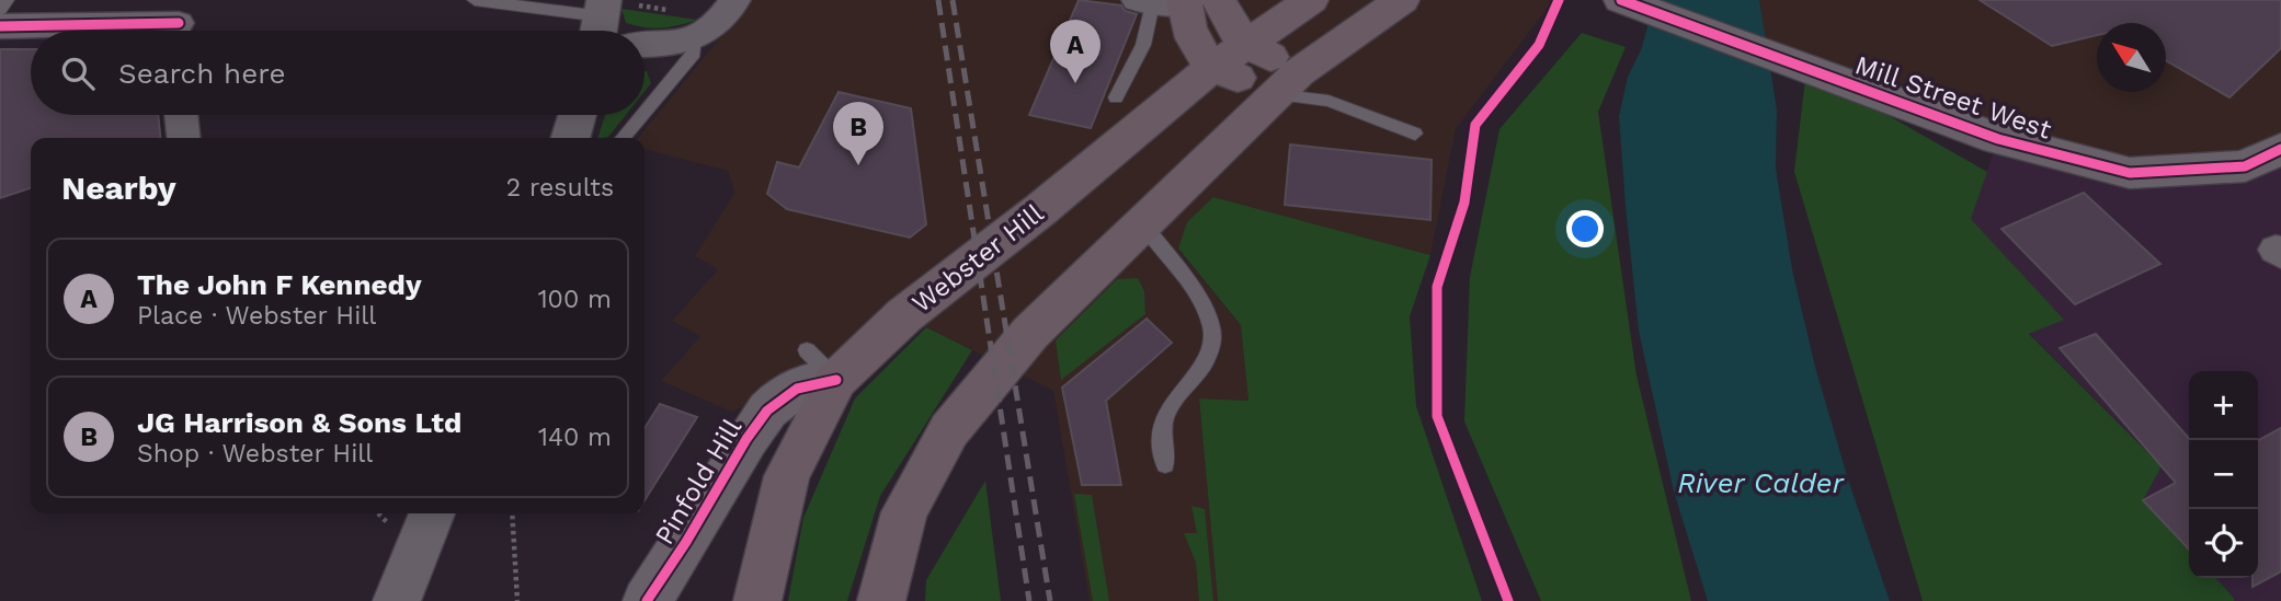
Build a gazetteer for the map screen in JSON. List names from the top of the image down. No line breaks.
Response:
{"streets":{"highway":["Webster Hill"],"street":["Mill Street West","Pinfold Hill"]},"crossings":[["Webster Hill","Pinfold Hill"]],"water":["River Calder"],"north":"top left","page":{"pins":["A","B"],"search":"Search here","heading":["Nearby","2 results"],"list":[{"mark":"A","name":"The John F Kennedy","note":"Place · Webster Hill","value":"100 m"},{"mark":"B","name":"JG Harrison & Sons Ltd","note":"Shop · Webster Hill","value":"140 m"}],"map_buttons":["+","−"]}}
